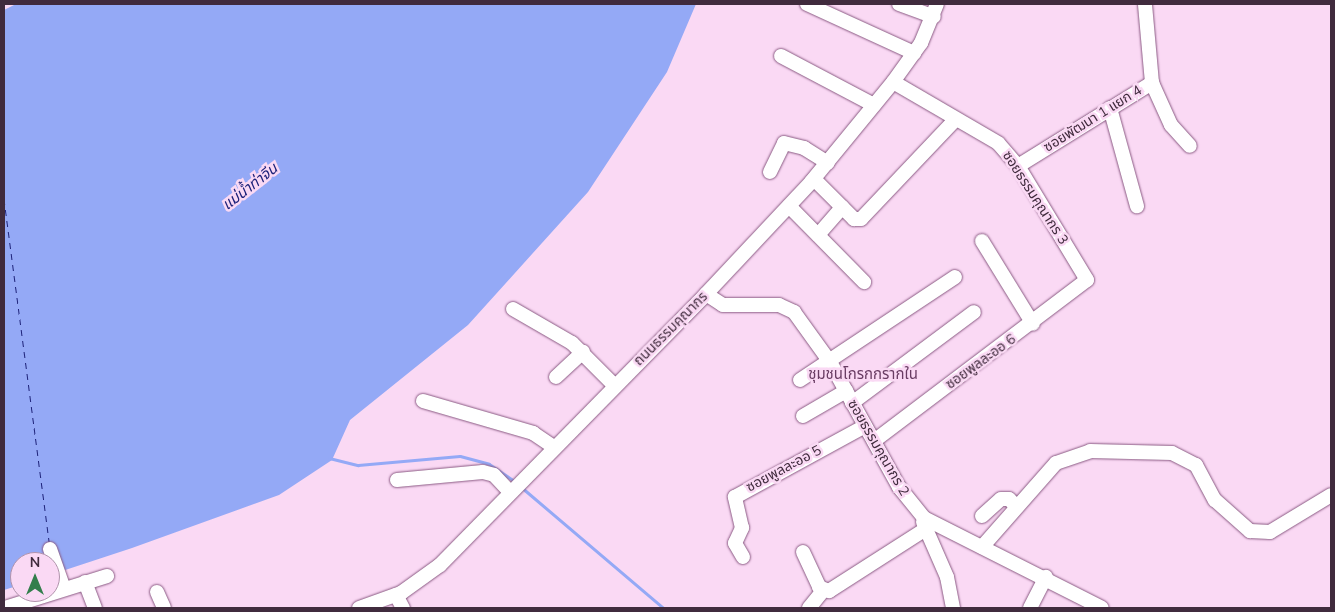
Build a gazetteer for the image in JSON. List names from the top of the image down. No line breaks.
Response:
{"streets":{"street":["ซอยพัฒนา 1 แยก 4","ซอยธรรมคุณากร 3","ถนนธรรมคุณากร","ซอยพูลละออ 6","ซอยธรรมคุณากร 2","ซอยพูลละออ 5"]},"crossings":[["ซอยพัฒนา 1 แยก 4","ซอยธรรมคุณากร 3"],["ซอยธรรมคุณากร 3","ถนนธรรมคุณากร"],["ซอยธรรมคุณากร 3","ซอยพูลละออ 6"],["ถนนธรรมคุณากร","ซอยธรรมคุณากร 2"],["ซอยพูลละออ 6","ซอยธรรมคุณากร 2"],["ซอยธรรมคุณากร 2","ซอยพูลละออ 5"]],"districts":["ชุมชนโกรกกรากใน"],"water":["แม่น้ำท่าจีน"],"north":"top"}
